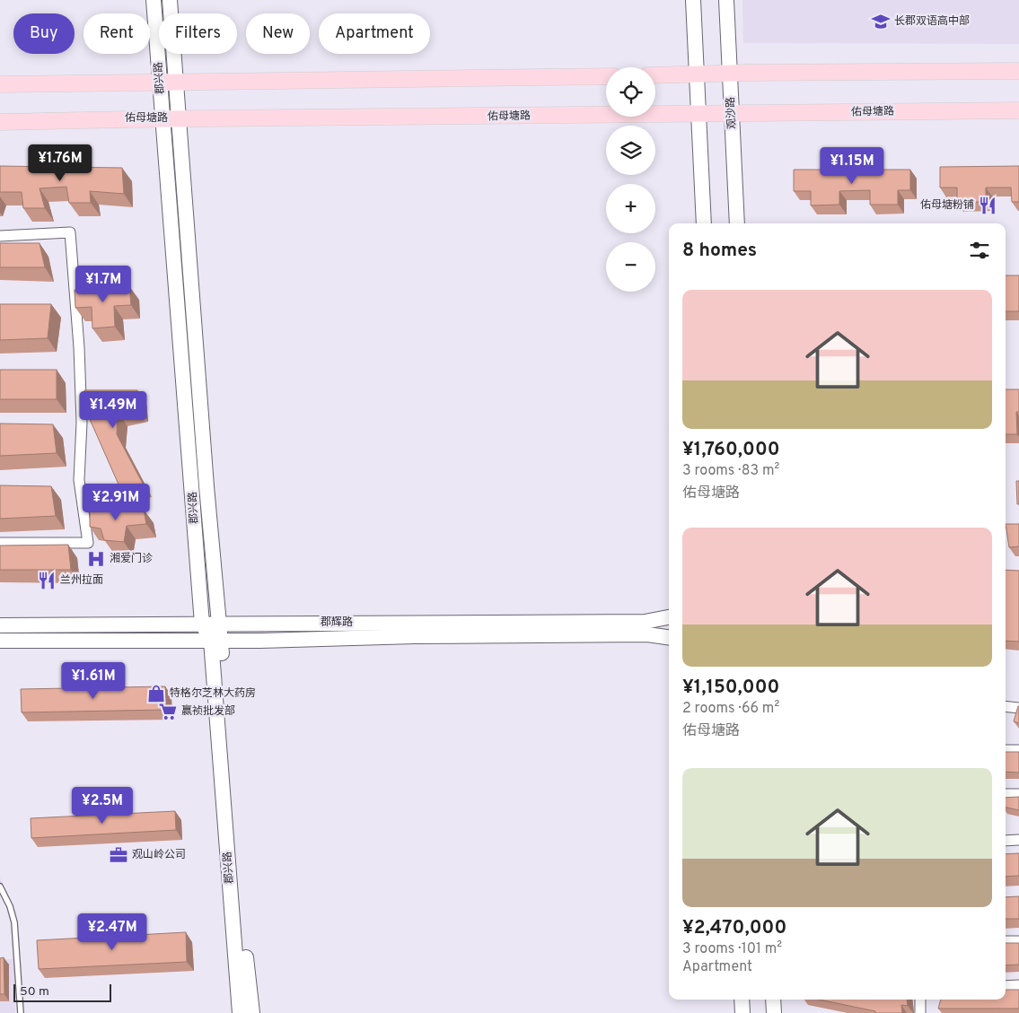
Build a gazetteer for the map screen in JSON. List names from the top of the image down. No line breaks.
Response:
{"streets":{"main road":["郡兴路","佑母塘路","观沙路","郡辉路"]},"crossings":[["郡兴路","佑母塘路"],["郡兴路","郡辉路"],["佑母塘路","观沙路"]],"places":{"school or university":["长郡双语高中部"],"restaurant":["佑母塘粉铺","兰州拉面"],"hospital":["湘爱门诊"],"shop":["特格尔芝林大药房"],"supermarket":["赢祯批发部"],"office":["观山岭公司"]},"scale_bar":"50 m","page":{"chip":["Buy","Rent","Filters","New","Apartment"],"map_buttons":["+","−"],"price":["¥1.76M","¥1.15M","¥1.7M","¥1.49M","¥2.91M","¥1.61M","¥2.5M","¥2.47M"],"heading":"8 homes","list":[{"name":"¥1,760,000","note":"3 rooms · 83 m² · 佑母塘路"},{"name":"¥1,150,000","note":"2 rooms · 66 m² · 佑母塘路"},{"name":"¥2,470,000","note":"3 rooms · 101 m² · Apartment"}],"scale":"50 m"}}
